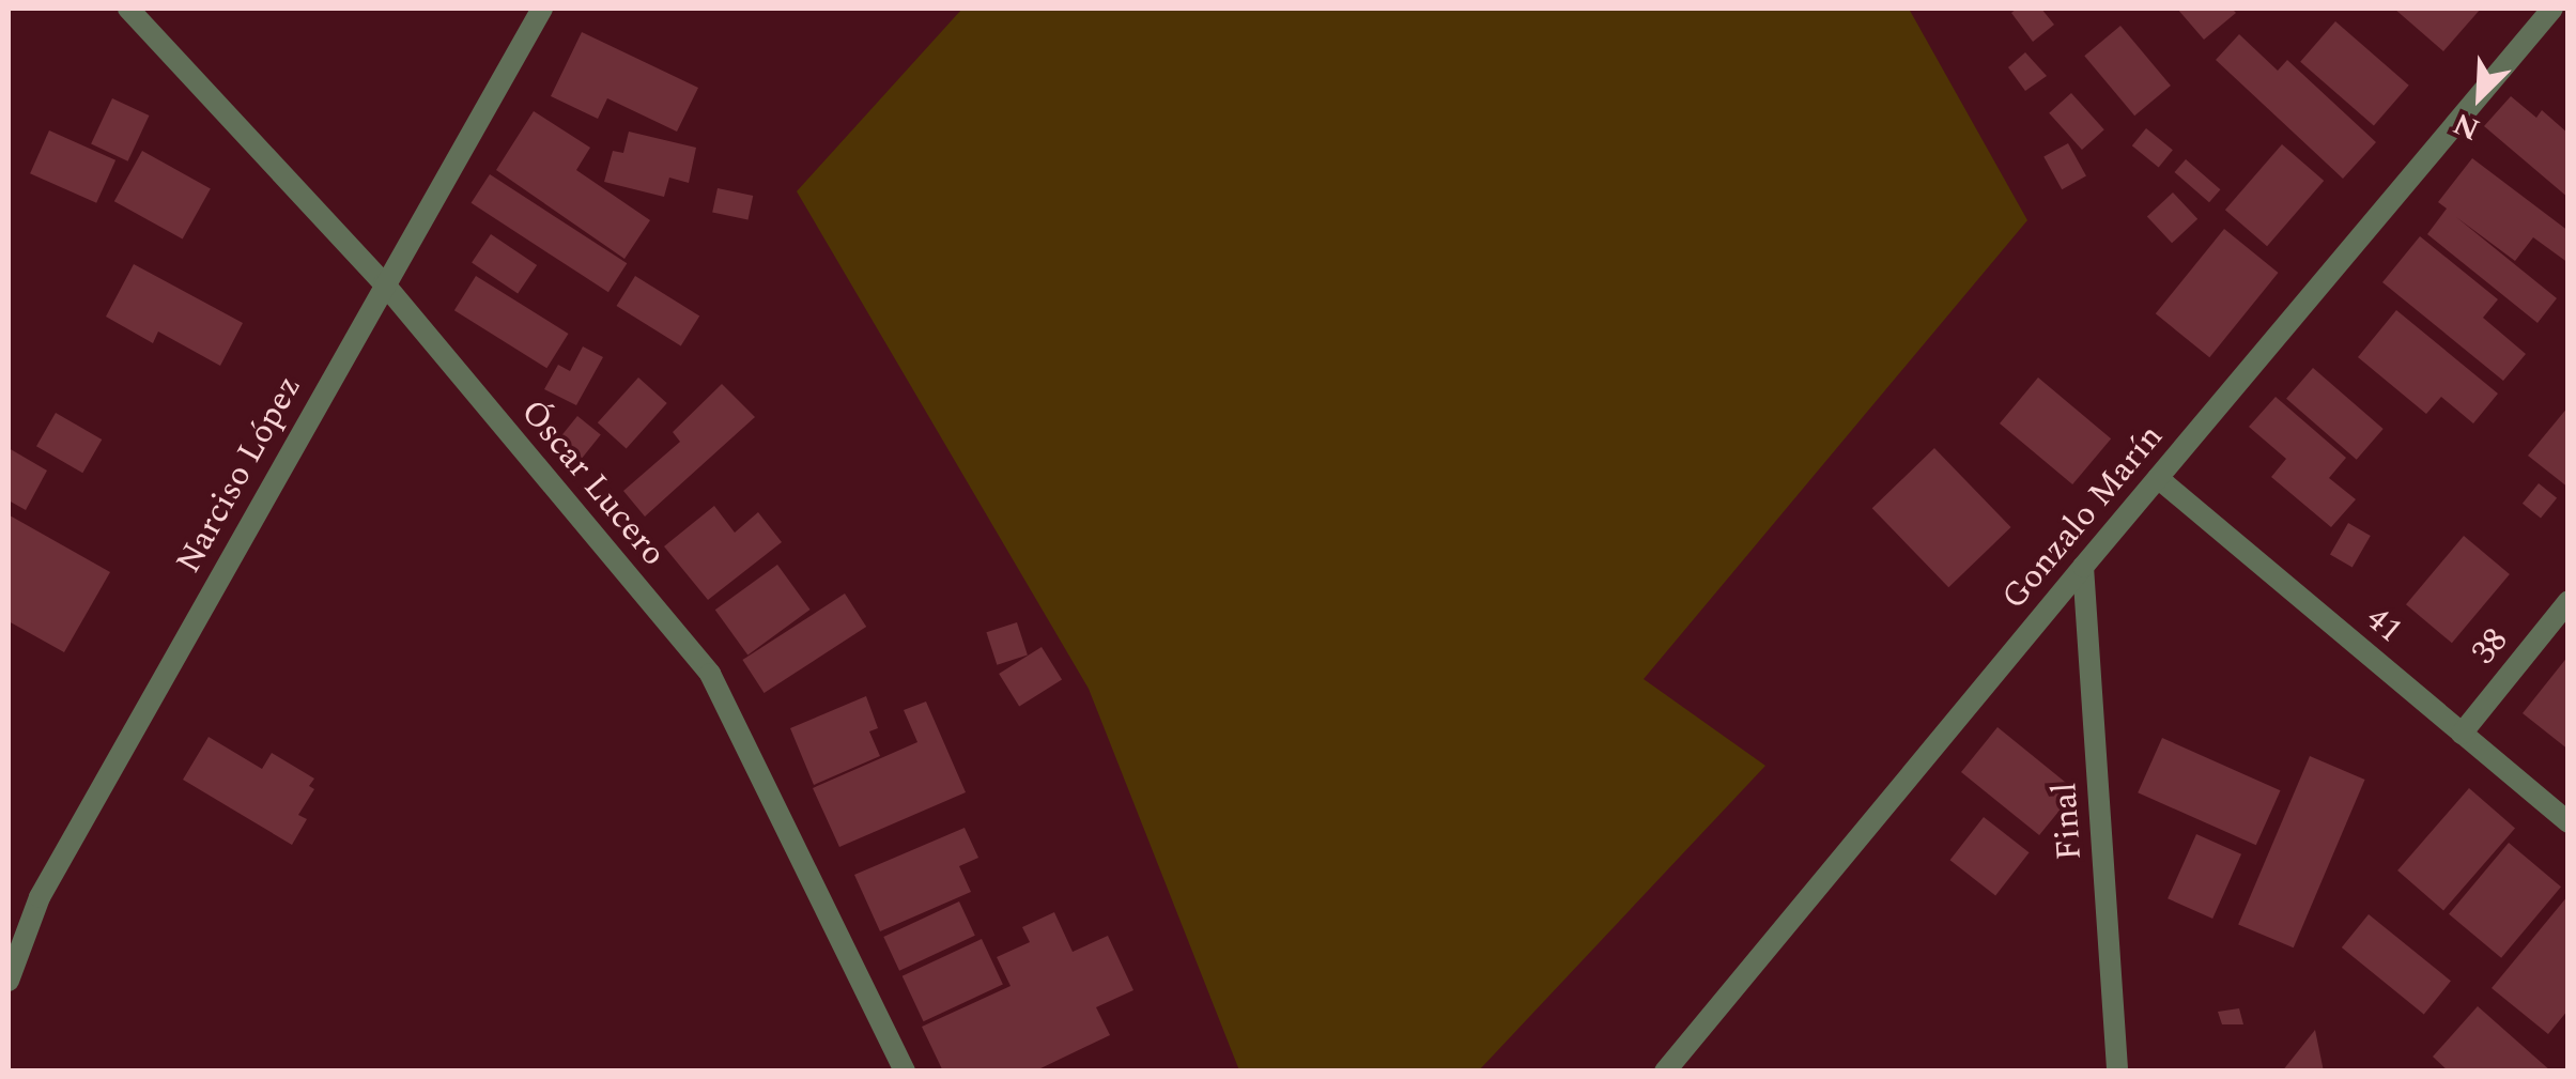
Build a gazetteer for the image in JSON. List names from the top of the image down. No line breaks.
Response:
{"streets":{"street":["Narciso López","Óscar Lucero","Gonzalo Marín","41","38","Final"]},"crossings":[["Narciso López","Óscar Lucero"],["Gonzalo Marín","41"],["Gonzalo Marín","Final"],["41","38"]],"north":"bottom left"}
